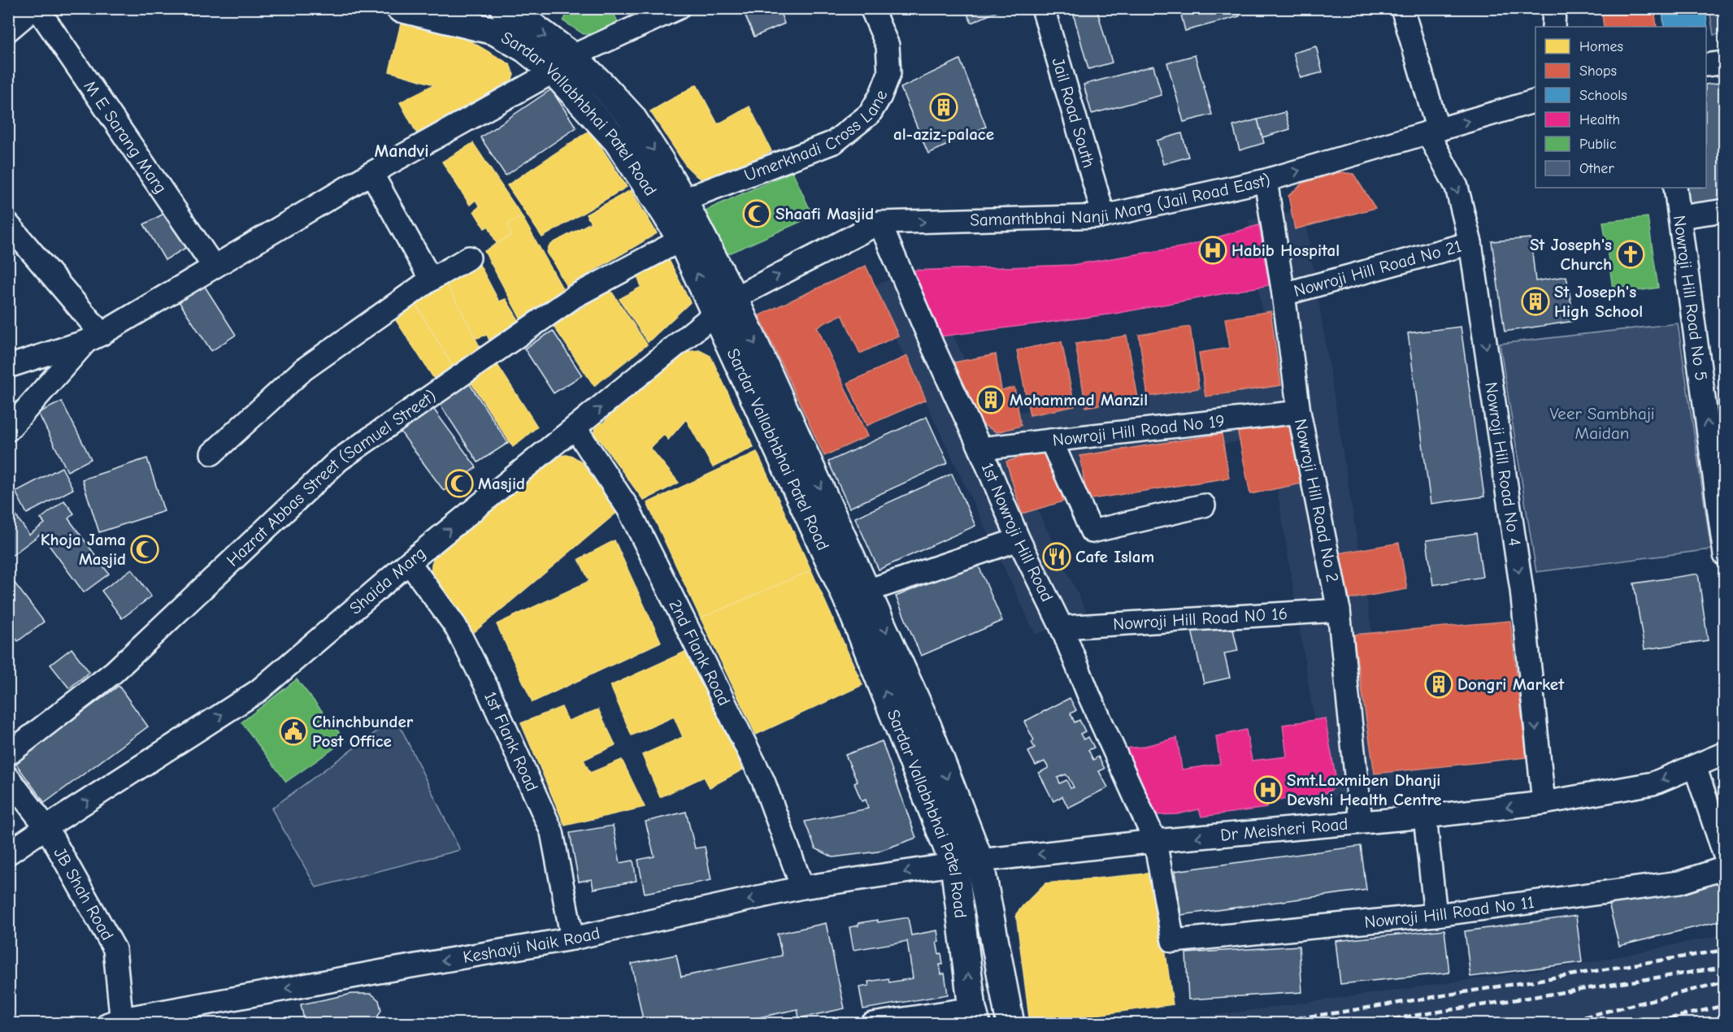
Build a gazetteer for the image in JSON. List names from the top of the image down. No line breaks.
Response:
{"streets":{"main road":["Sardar Vallabhbhai Patel Road"],"street":["Jail Road South","Umerkhadi Cross Lane","M E Sarang Marg","Samanthbhai Nanji Marg (Jail Road East)","Nowroji Hill Road No 21","Nowroji Hill Road No 5","Nowroji Hill Road No 19","Nowroji Hill Road No 4","Hazrat Abbas Street (Samuel Street)","Nowroji Hill Road No 2","1st Nowroji Hill Road","Shaida Marg","Nowroji Hill Road N0 16","2nd Flank Road","1st Flank Road","Dr Meisheri Road","JB Shah Road","Nowroji Hill Road No 11","Keshavji Naik Road"]},"crossings":[["Jail Road South","Samanthbhai Nanji Marg (Jail Road East)"],["Sardar Vallabhbhai Patel Road","Umerkhadi Cross Lane"],["Sardar Vallabhbhai Patel Road","Samanthbhai Nanji Marg (Jail Road East)"],["Sardar Vallabhbhai Patel Road","Hazrat Abbas Street (Samuel Street)"],["Sardar Vallabhbhai Patel Road","Shaida Marg"],["Sardar Vallabhbhai Patel Road","Dr Meisheri Road"],["Sardar Vallabhbhai Patel Road","Keshavji Naik Road"],["Samanthbhai Nanji Marg (Jail Road East)","Nowroji Hill Road No 4"],["Samanthbhai Nanji Marg (Jail Road East)","Nowroji Hill Road No 2"],["Samanthbhai Nanji Marg (Jail Road East)","1st Nowroji Hill Road"],["Samanthbhai Nanji Marg (Jail Road East)","Shaida Marg"],["Nowroji Hill Road No 21","Nowroji Hill Road No 4"],["Nowroji Hill Road No 21","Nowroji Hill Road No 2"],["Nowroji Hill Road No 19","Nowroji Hill Road No 2"],["Nowroji Hill Road No 19","1st Nowroji Hill Road"],["Nowroji Hill Road No 4","Dr Meisheri Road"],["Nowroji Hill Road No 2","Nowroji Hill Road N0 16"],["Nowroji Hill Road No 2","Dr Meisheri Road"],["1st Nowroji Hill Road","Nowroji Hill Road N0 16"],["1st Nowroji Hill Road","Dr Meisheri Road"],["1st Nowroji Hill Road","Nowroji Hill Road No 11"],["Shaida Marg","2nd Flank Road"],["Shaida Marg","1st Flank Road"],["Shaida Marg","JB Shah Road"],["2nd Flank Road","Keshavji Naik Road"],["1st Flank Road","Keshavji Naik Road"],["Dr Meisheri Road","Keshavji Naik Road"],["JB Shah Road","Keshavji Naik Road"]],"one_way":["Samanthbhai Nanji Marg (Jail Road East)","Nowroji Hill Road No 5","Nowroji Hill Road No 4","Shaida Marg","Dr Meisheri Road","Keshavji Naik Road"],"districts":["Mandvi"],"parks":["Veer Sambhaji Maidan"],"places":{"building":["al-aziz-palace","St Joseph's High School","Mohammad Manzil","Dongri Market"],"mosque":["Shaafi Masjid","Masjid","Khoja Jama Masjid"],"hospital":["Habib Hospital","Smt.Laxmiben Dhanji Devshi Health Centre"],"church":["St Joseph's Church"],"restaurant":["Cafe Islam"],"public building":["Chinchbunder Post Office"]},"legend":["Homes","Shops","Schools","Health","Public","Other"]}
